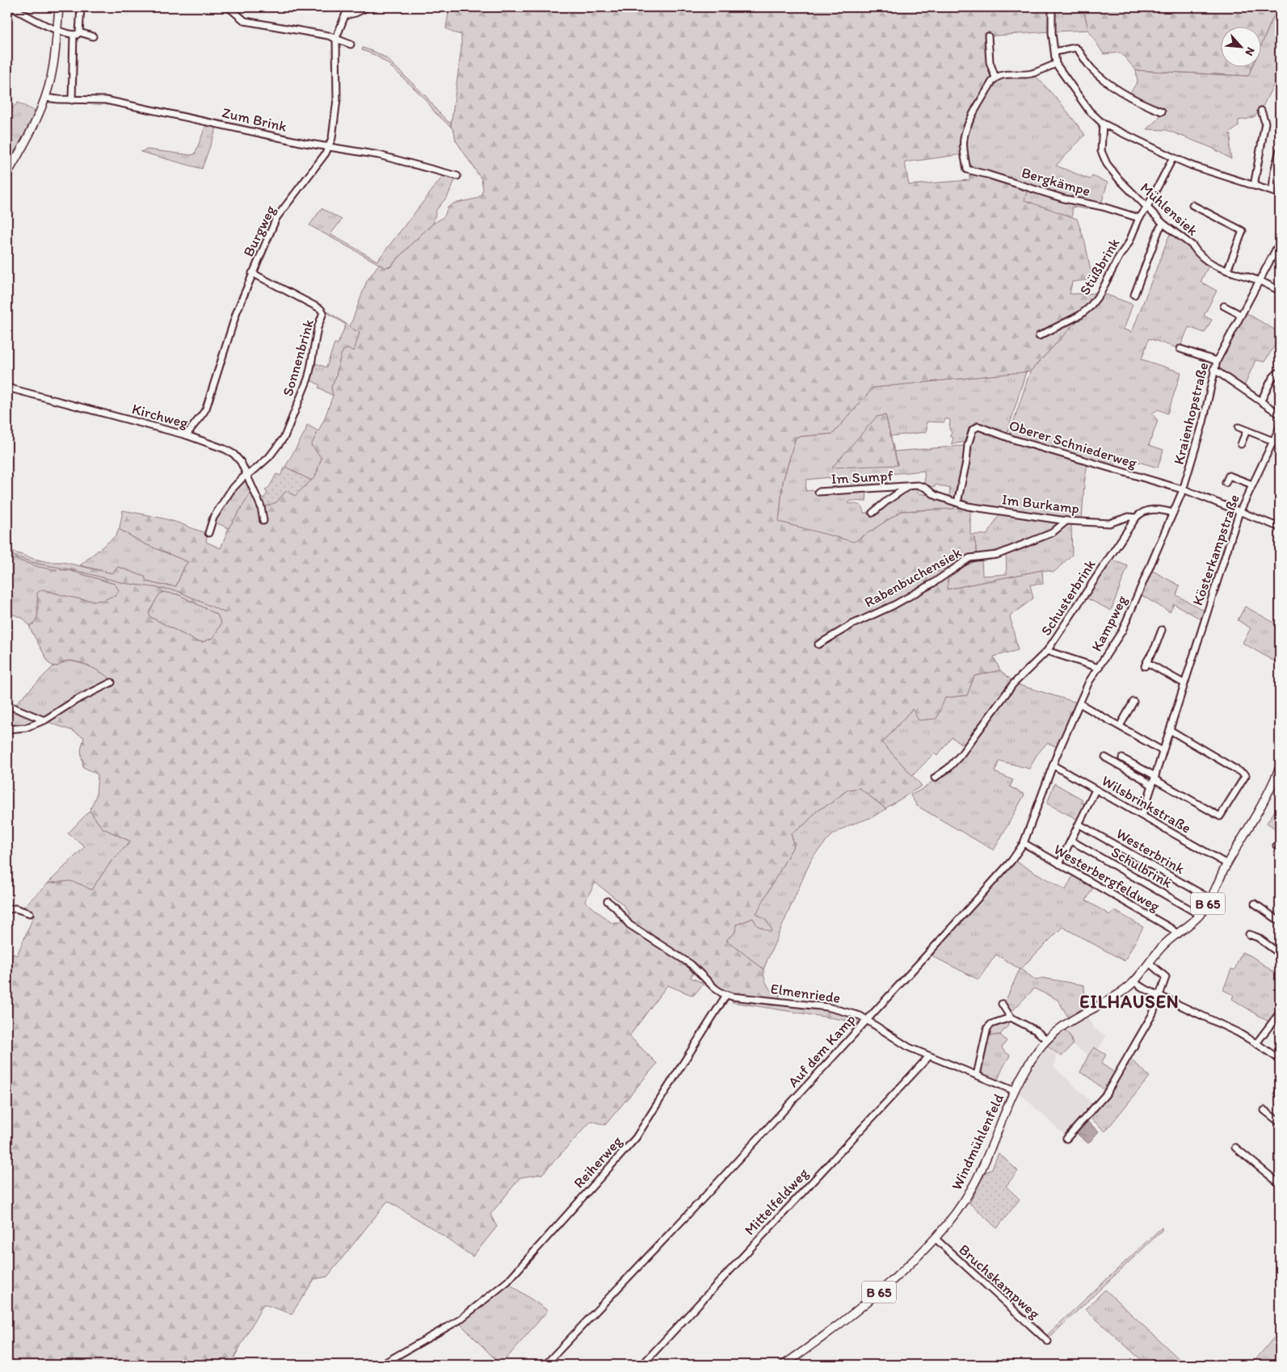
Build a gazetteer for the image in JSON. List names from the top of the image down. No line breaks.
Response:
{"streets":{"main road":["B 65","Windmühlenfeld"],"street":["Zum Brink","Bergkämpe","Mühlensiek","Burgweg","Stüßbrink","Sonnenbrink","Kraienhopstraße","Kirchweg","Oberer Schniederweg","Im Sumpf","Im Burkamp","Kösterkampstraße","Rabenbuchensiek","Schusterbrink","Kampweg","Wilsbrinkstraße","Westerbrink","Schulbrink","Westerbergfeldweg","Elmenriede","Auf dem Kamp","Reiherweg","Mittelfeldweg","Bruchskampweg"]},"crossings":[["Zum Brink","Burgweg"],["Bergkämpe","Stüßbrink"],["Mühlensiek","Stüßbrink"],["Mühlensiek","Kraienhopstraße"],["Burgweg","Sonnenbrink"],["Burgweg","Kirchweg"],["Sonnenbrink","Kirchweg"],["Kraienhopstraße","Oberer Schniederweg"],["Kraienhopstraße","Kampweg"],["Oberer Schniederweg","Im Burkamp"],["Oberer Schniederweg","Kampweg"],["Im Sumpf","Im Burkamp"],["Im Burkamp","Rabenbuchensiek"],["Im Burkamp","Schusterbrink"],["Im Burkamp","Kampweg"],["Kösterkampstraße","Wilsbrinkstraße"],["Kampweg","Wilsbrinkstraße"],["Kampweg","Auf dem Kamp"],["Wilsbrinkstraße","B 65"],["Wilsbrinkstraße","Auf dem Kamp"],["Westerbrink","B 65"],["Schulbrink","B 65"],["Westerbergfeldweg","B 65"],["Westerbergfeldweg","Auf dem Kamp"],["B 65","Elmenriede"],["B 65","Windmühlenfeld"],["Elmenriede","Auf dem Kamp"],["Elmenriede","Windmühlenfeld"],["Elmenriede","Reiherweg"],["Elmenriede","Mittelfeldweg"],["Windmühlenfeld","Bruchskampweg"]],"districts":["EILHAUSEN"],"north":"bottom right"}
